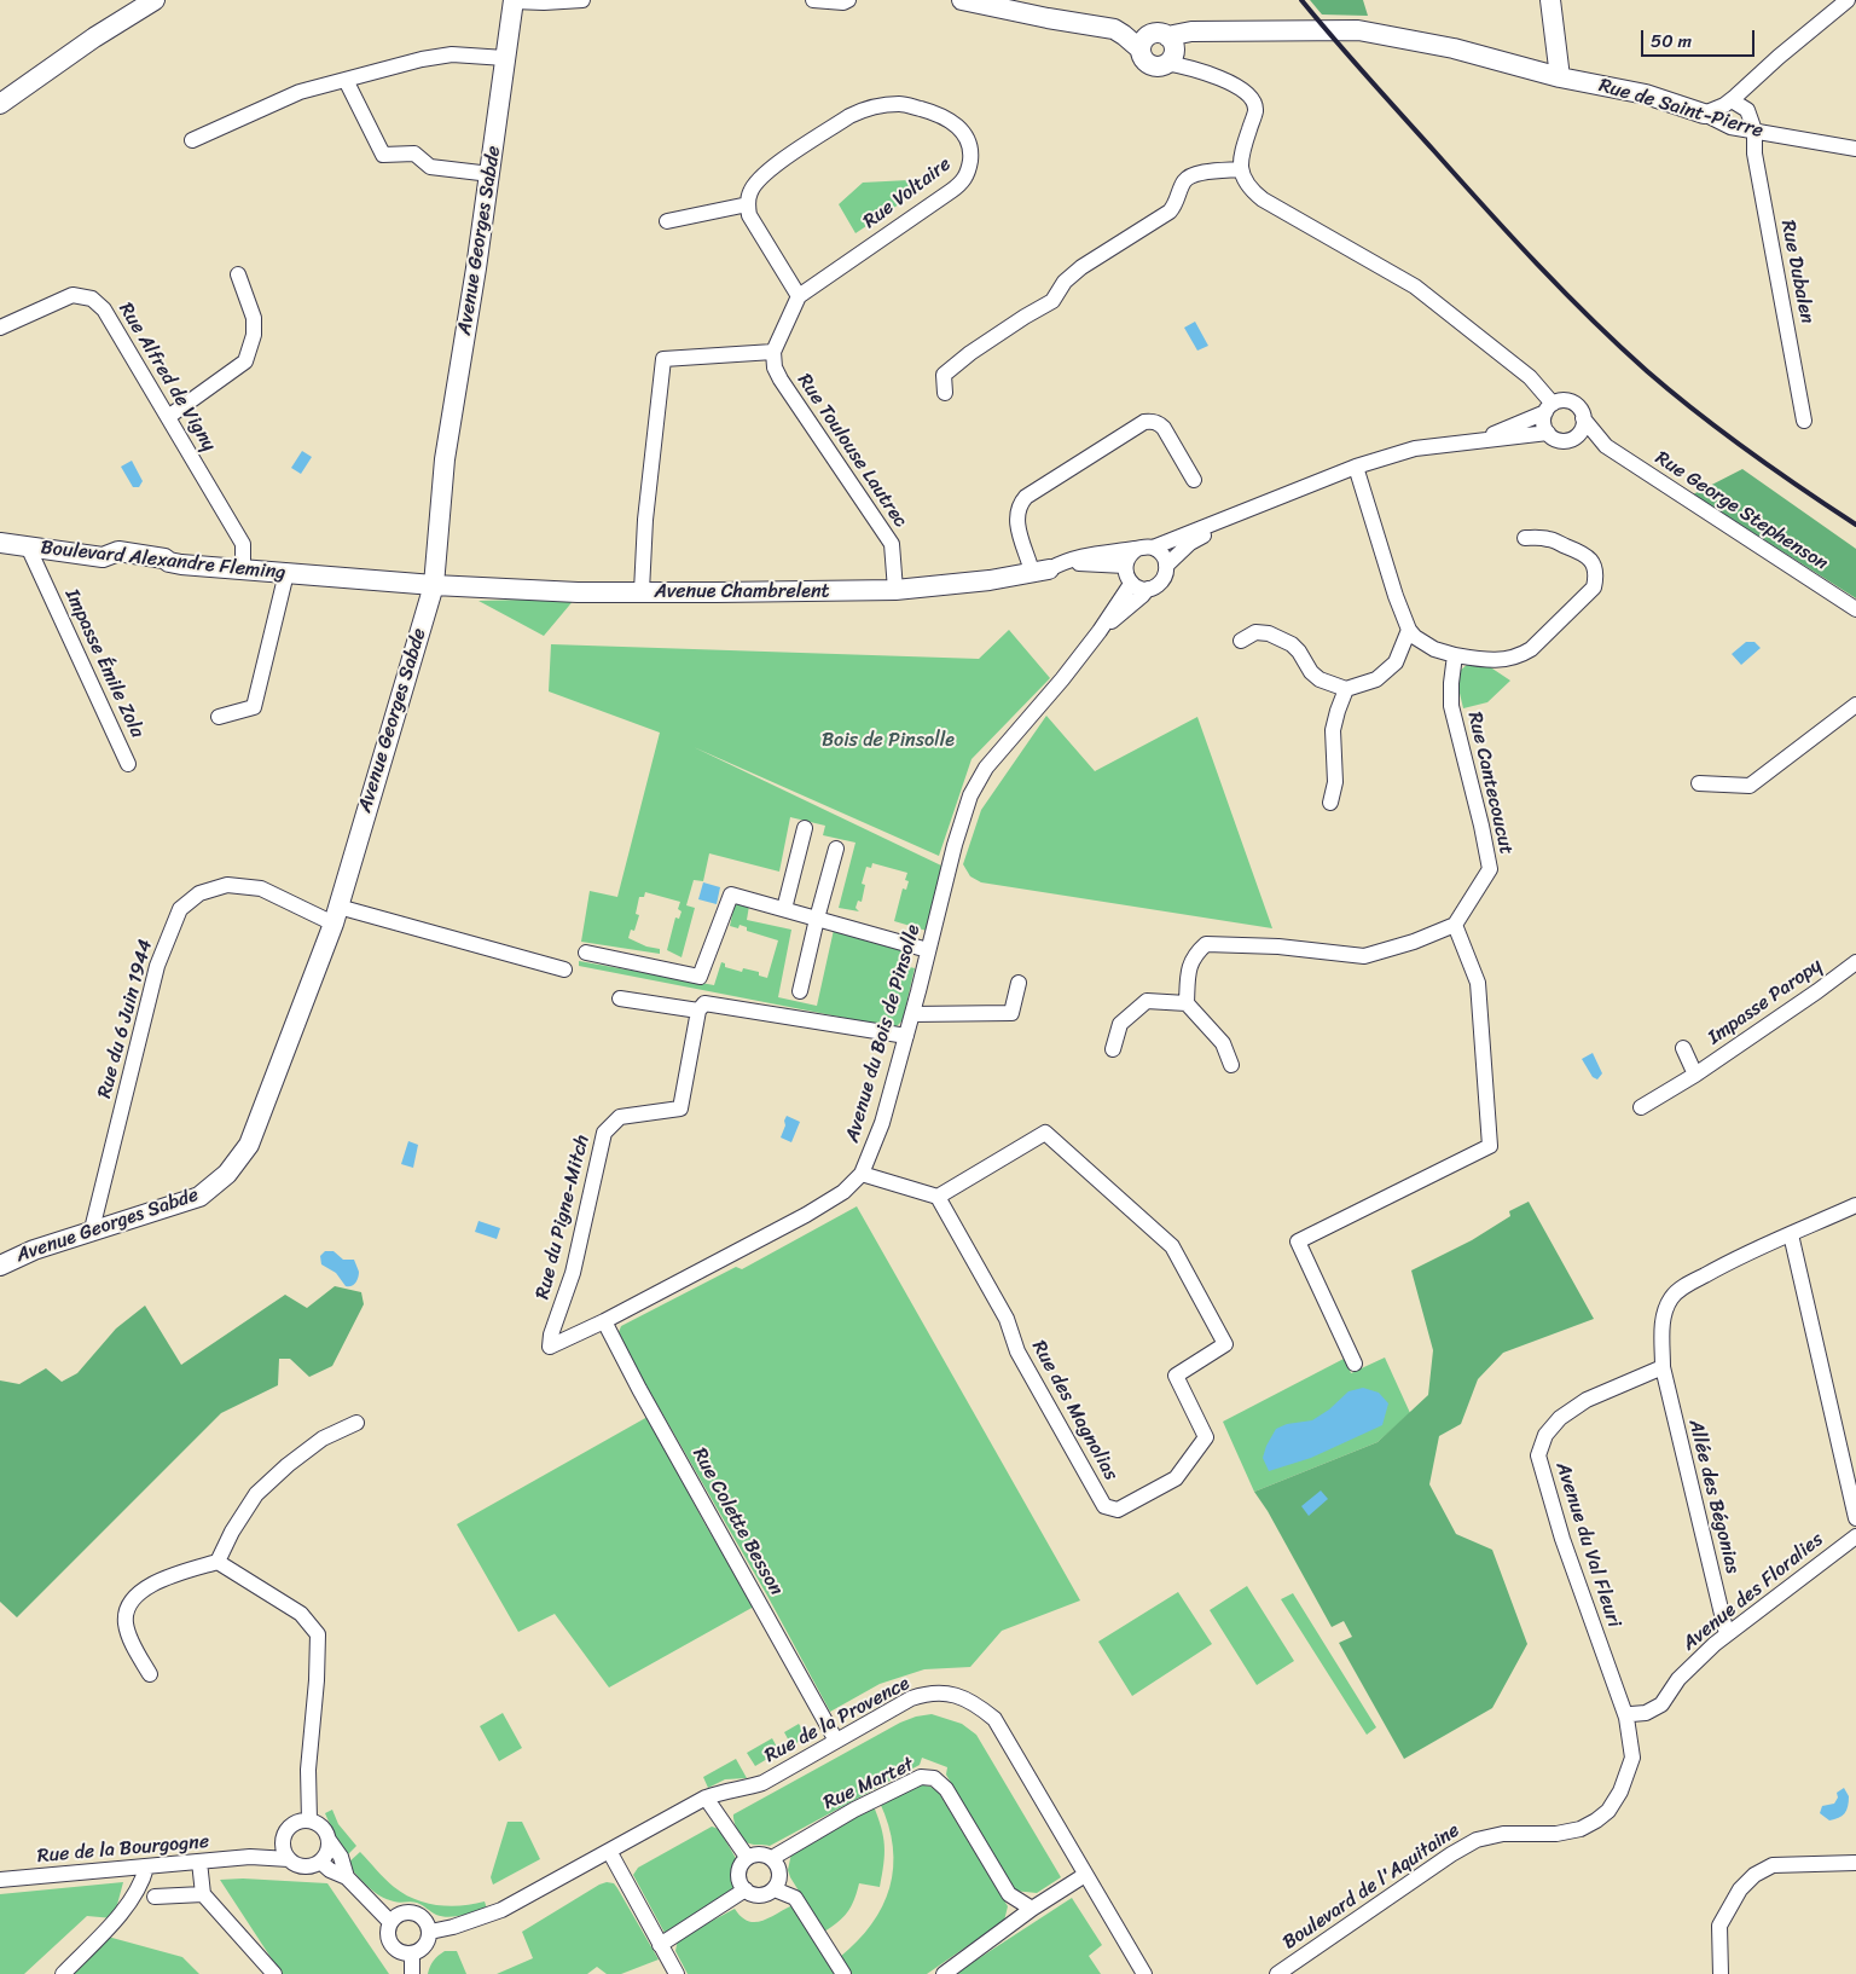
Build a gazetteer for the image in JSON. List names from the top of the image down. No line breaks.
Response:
{"streets":{"street":["Rue de Saint-Pierre","Rue Voltaire","Avenue Georges Sabde","Rue Dubalen","Rue Alfred de Vigny","Rue Toulouse Lautrec","Rue George Stephenson","Boulevard Alexandre Fleming","Avenue Chambrelent","Impasse Émile Zola","Rue Cantecoucut","Impasse Paropy","Rue du 6 Juin 1944","Avenue du Bois de Pinsolle","Rue du Pigne-Mitch","Rue des Magnolias","Allée des Bégonias","Rue Colette Besson","Avenue du Val Fleuri","Avenue des Floralies","Rue de la Provence","Rue Martet","Rue de la Bourgogne","Boulevard de l'Aquitaine"]},"crossings":[["Rue de Saint-Pierre","Rue Dubalen"],["Avenue Georges Sabde","Boulevard Alexandre Fleming"],["Avenue Georges Sabde","Avenue Chambrelent"],["Avenue Georges Sabde","Rue du 6 Juin 1944"],["Rue Alfred de Vigny","Boulevard Alexandre Fleming"],["Rue Toulouse Lautrec","Avenue Chambrelent"],["Rue George Stephenson","Avenue Chambrelent"],["Boulevard Alexandre Fleming","Avenue Chambrelent"],["Boulevard Alexandre Fleming","Impasse Émile Zola"],["Avenue Chambrelent","Avenue du Bois de Pinsolle"],["Avenue du Bois de Pinsolle","Rue du Pigne-Mitch"],["Avenue du Bois de Pinsolle","Rue Colette Besson"],["Allée des Bégonias","Avenue du Val Fleuri"],["Allée des Bégonias","Avenue des Floralies"],["Rue Colette Besson","Rue de la Provence"],["Avenue du Val Fleuri","Avenue des Floralies"],["Avenue du Val Fleuri","Boulevard de l'Aquitaine"],["Avenue des Floralies","Boulevard de l'Aquitaine"]],"parks":["Bois de Pinsolle"],"scale_bar":"50 m"}
